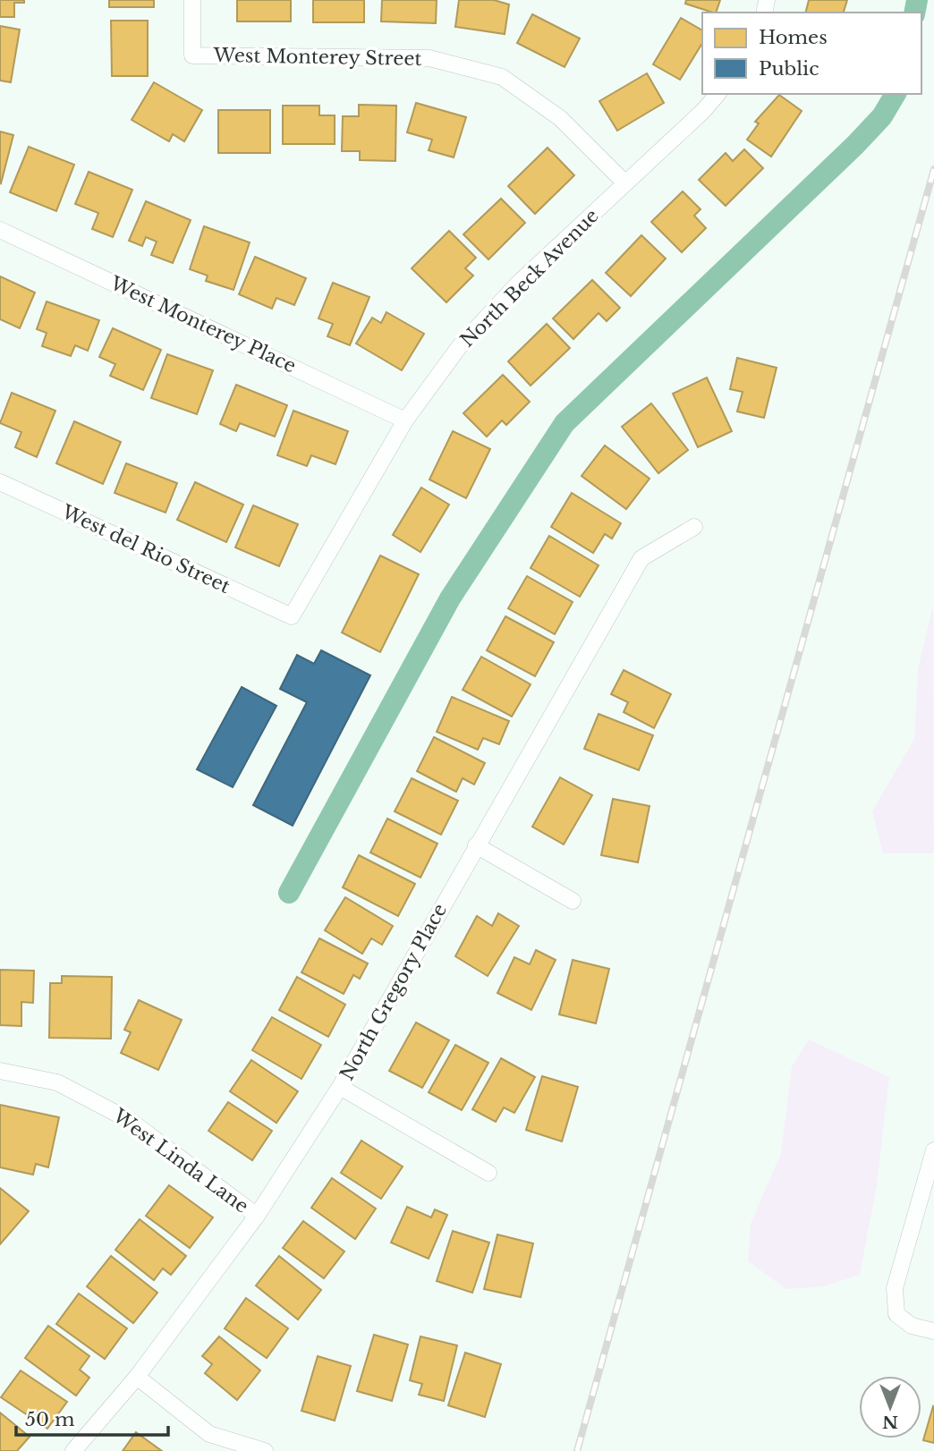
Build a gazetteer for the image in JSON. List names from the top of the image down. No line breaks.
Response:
{"streets":{"street":["West Monterey Street","North Beck Avenue","West Monterey Place","West del Rio Street","North Gregory Place","West Linda Lane"]},"crossings":[["West Monterey Street","North Beck Avenue"],["North Beck Avenue","West Monterey Place"],["North Beck Avenue","West del Rio Street"],["North Gregory Place","West Linda Lane"]],"legend":["Homes","Public"],"scale_bar":"50 m","north":"bottom"}
